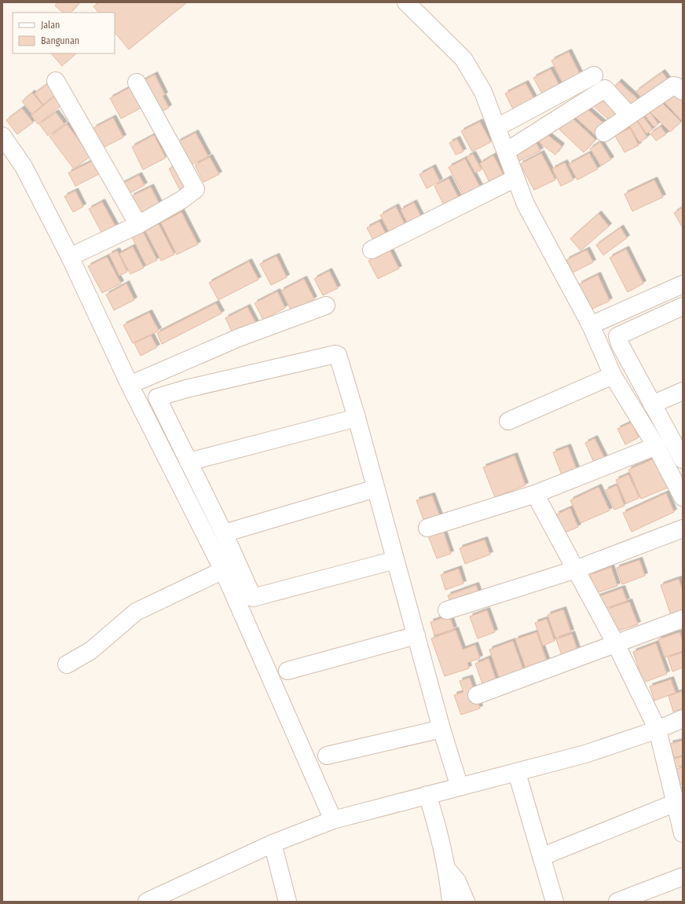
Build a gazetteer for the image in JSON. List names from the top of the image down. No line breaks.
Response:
{"legend":["Jalan","Bangunan"]}
